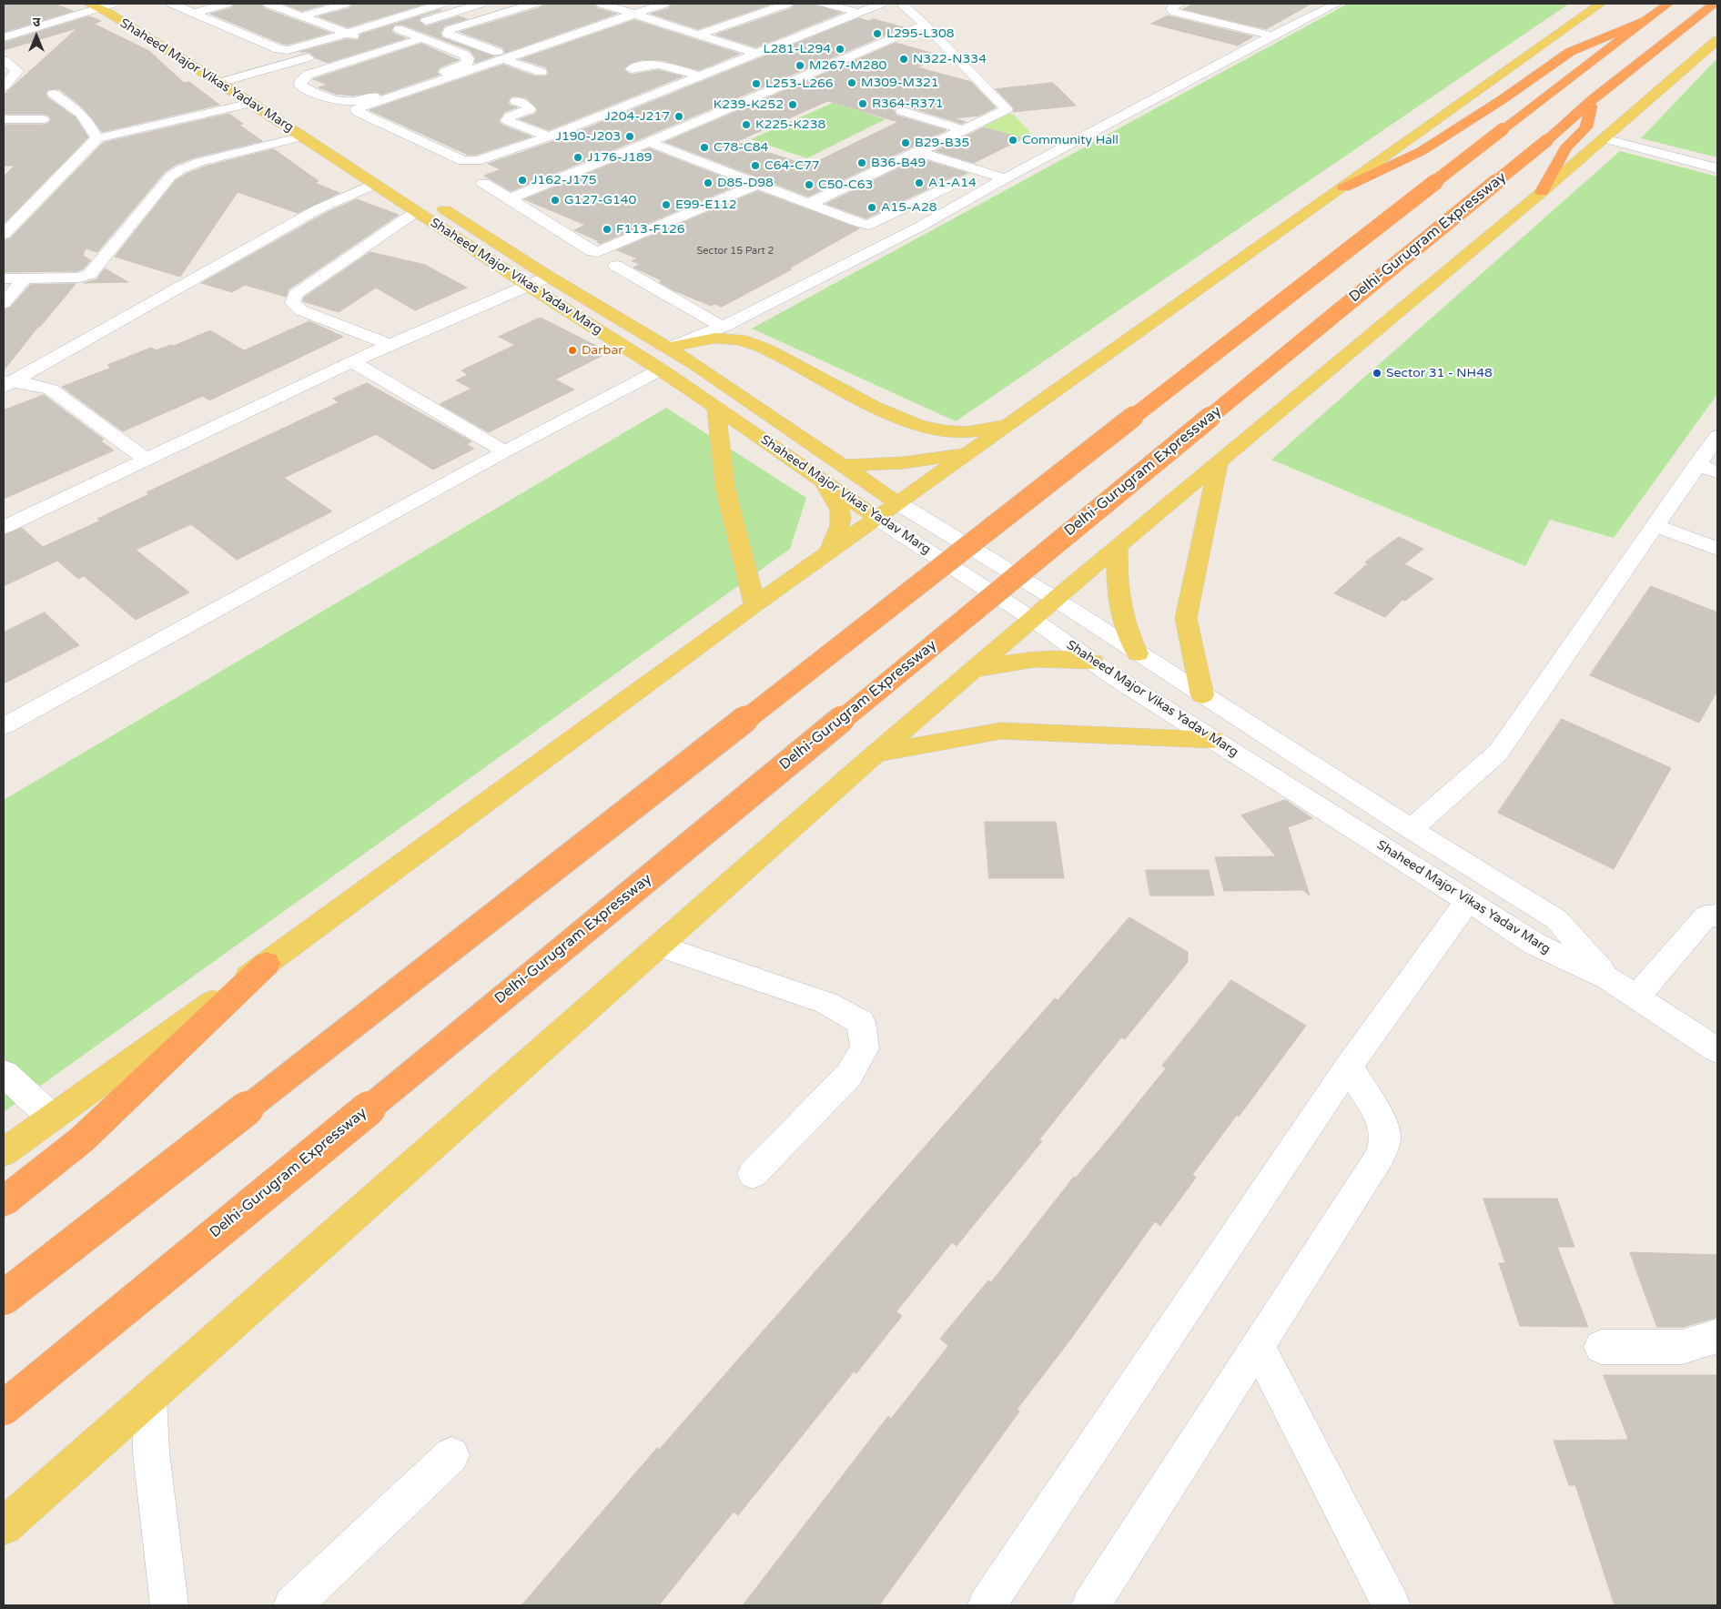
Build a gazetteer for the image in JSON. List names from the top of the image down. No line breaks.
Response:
{"streets":{"highway":["Delhi-Gurugram Expressway"],"main road":["Shaheed Major Vikas Yadav Marg"]},"places":["L295-L308","L281-L294","N322-N334","M267-M280","M309-M321","L253-L266","R364-R371","K239-K252","J204-J217","K225-K238","J190-J203","Community Hall","B29-B35","C78-C84","J176-J189","B36-B49","C64-C77","J162-J175","D85-D98","A1-A14","C50-C63","G127-G140","E99-E112","A15-A28","F113-F126","Darbar","Sector 31 - NH48"],"house_numbers":["Sector 15 Part 2"],"north":"top"}
